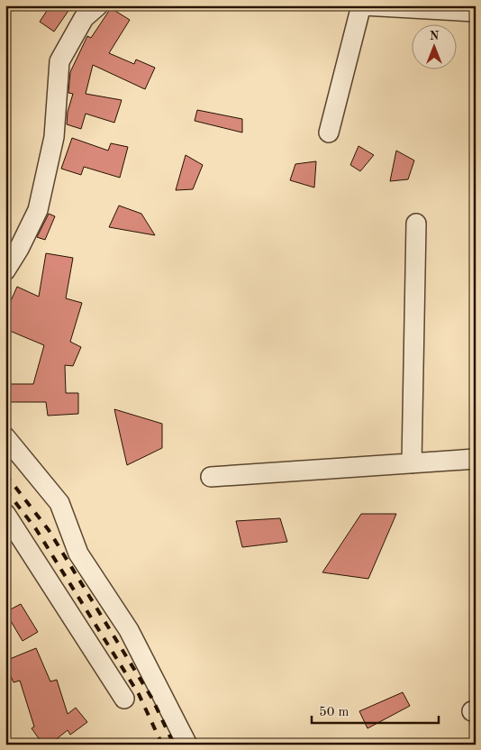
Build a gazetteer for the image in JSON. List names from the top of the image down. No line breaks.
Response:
{"scale_bar":"50 m","north":"top"}
